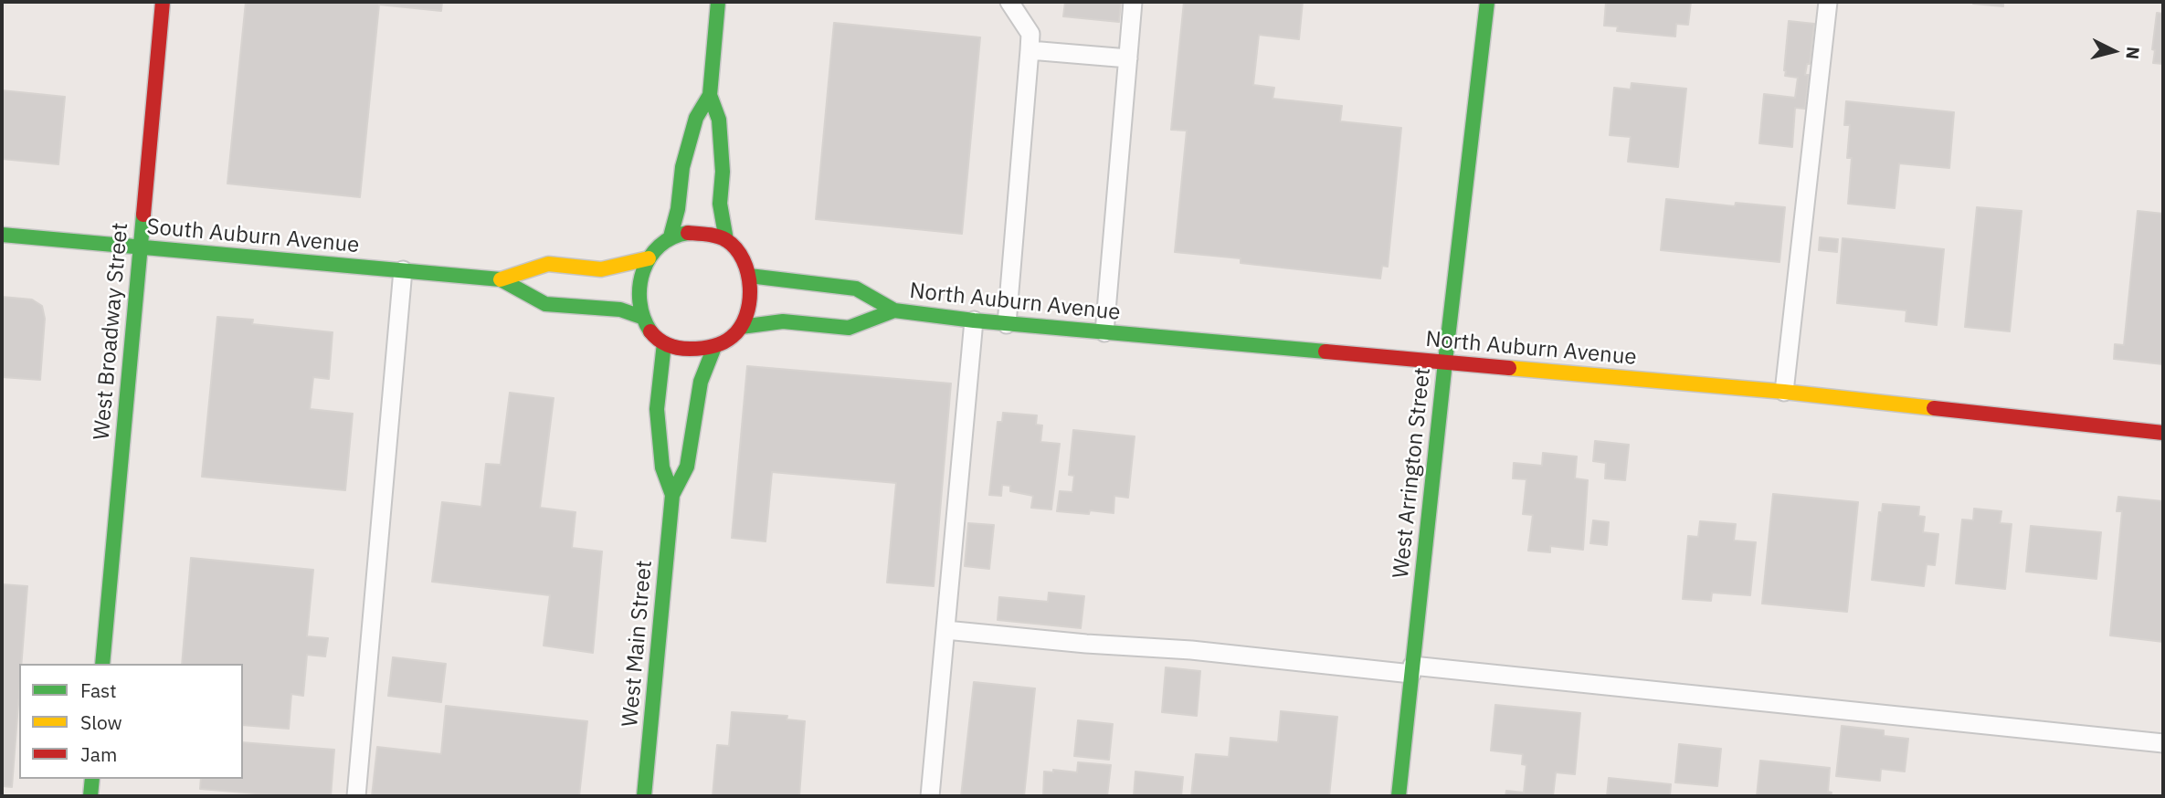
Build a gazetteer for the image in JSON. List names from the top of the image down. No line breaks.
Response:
{"streets":{"main road":["South Auburn Avenue","North Auburn Avenue","West Broadway Street","West Arrington Street","West Main Street"]},"crossings":[["South Auburn Avenue","North Auburn Avenue"],["South Auburn Avenue","West Broadway Street"],["South Auburn Avenue","West Main Street"],["North Auburn Avenue","West Arrington Street"],["North Auburn Avenue","West Main Street"]],"legend":["Fast","Slow","Jam"],"north":"right"}
